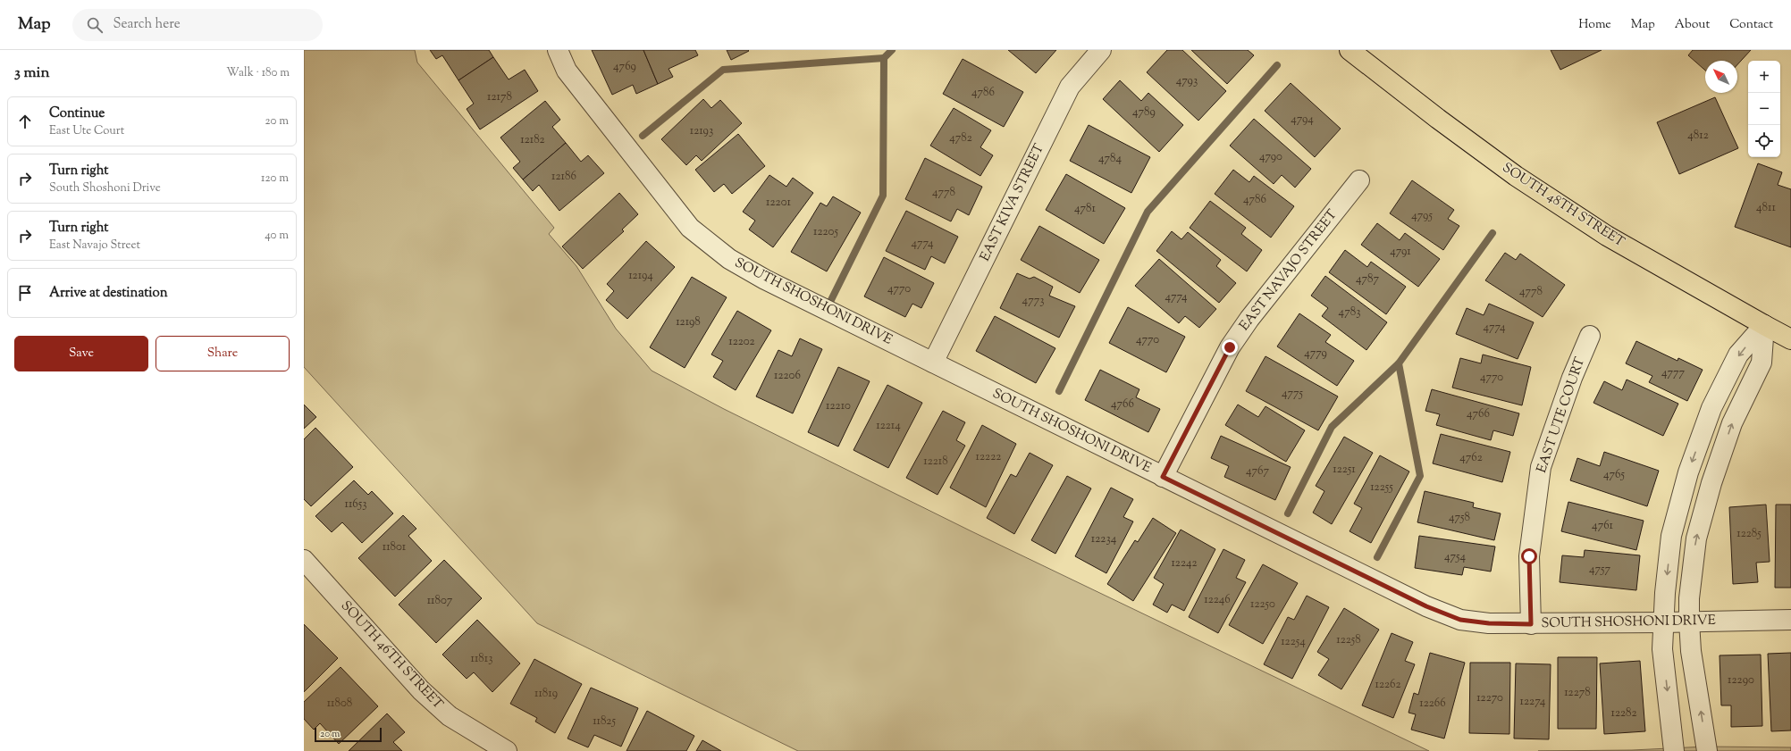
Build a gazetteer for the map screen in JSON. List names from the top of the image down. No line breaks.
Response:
{"streets":{"main road":["SOUTH 48TH STREET"],"street":["EAST KIVA STREET","EAST NAVAJO STREET","SOUTH SHOSHONI DRIVE","EAST UTE COURT","SOUTH 46TH STREET"]},"crossings":[["EAST KIVA STREET","SOUTH SHOSHONI DRIVE"],["EAST NAVAJO STREET","SOUTH SHOSHONI DRIVE"],["SOUTH SHOSHONI DRIVE","EAST UTE COURT"]],"house_numbers":["4769","4793","4786","12178","4789","4794","12193","4812","4782","12182","4790","4784","12186","4778","4786","12201","4811","4781","4795","12205","4774","4791","12194","4787","4770","4778","4774","4773","4783","12198","4774","4770","12202","4779","4777","12206","4770","4775","4766","12210","4766","12214","12222","4762","12218","12251","4767","4765","12255","11653","4758","4761","12285","12234","11801","4754","12242","4757","12246","11807","12250","12258","12254","11813","12290","12262","12278","11819","12270","12274","11808","12266","12282","11825"],"scale_bar":"20 m","north":"top left","page":{"header":"Map","search":"Search here","nav":["Home","Map","About","Contact"],"heading":["3 min","Walk · 180 m"],"map_buttons":["+","−"],"list":[["Continue","East Ute Court","20 m"],["Turn right","South Shoshoni Drive","120 m"],["Turn right","East Navajo Street","40 m"],"Arrive at destination"],"buttons":["Save","Share"],"scale":"20 m"}}
